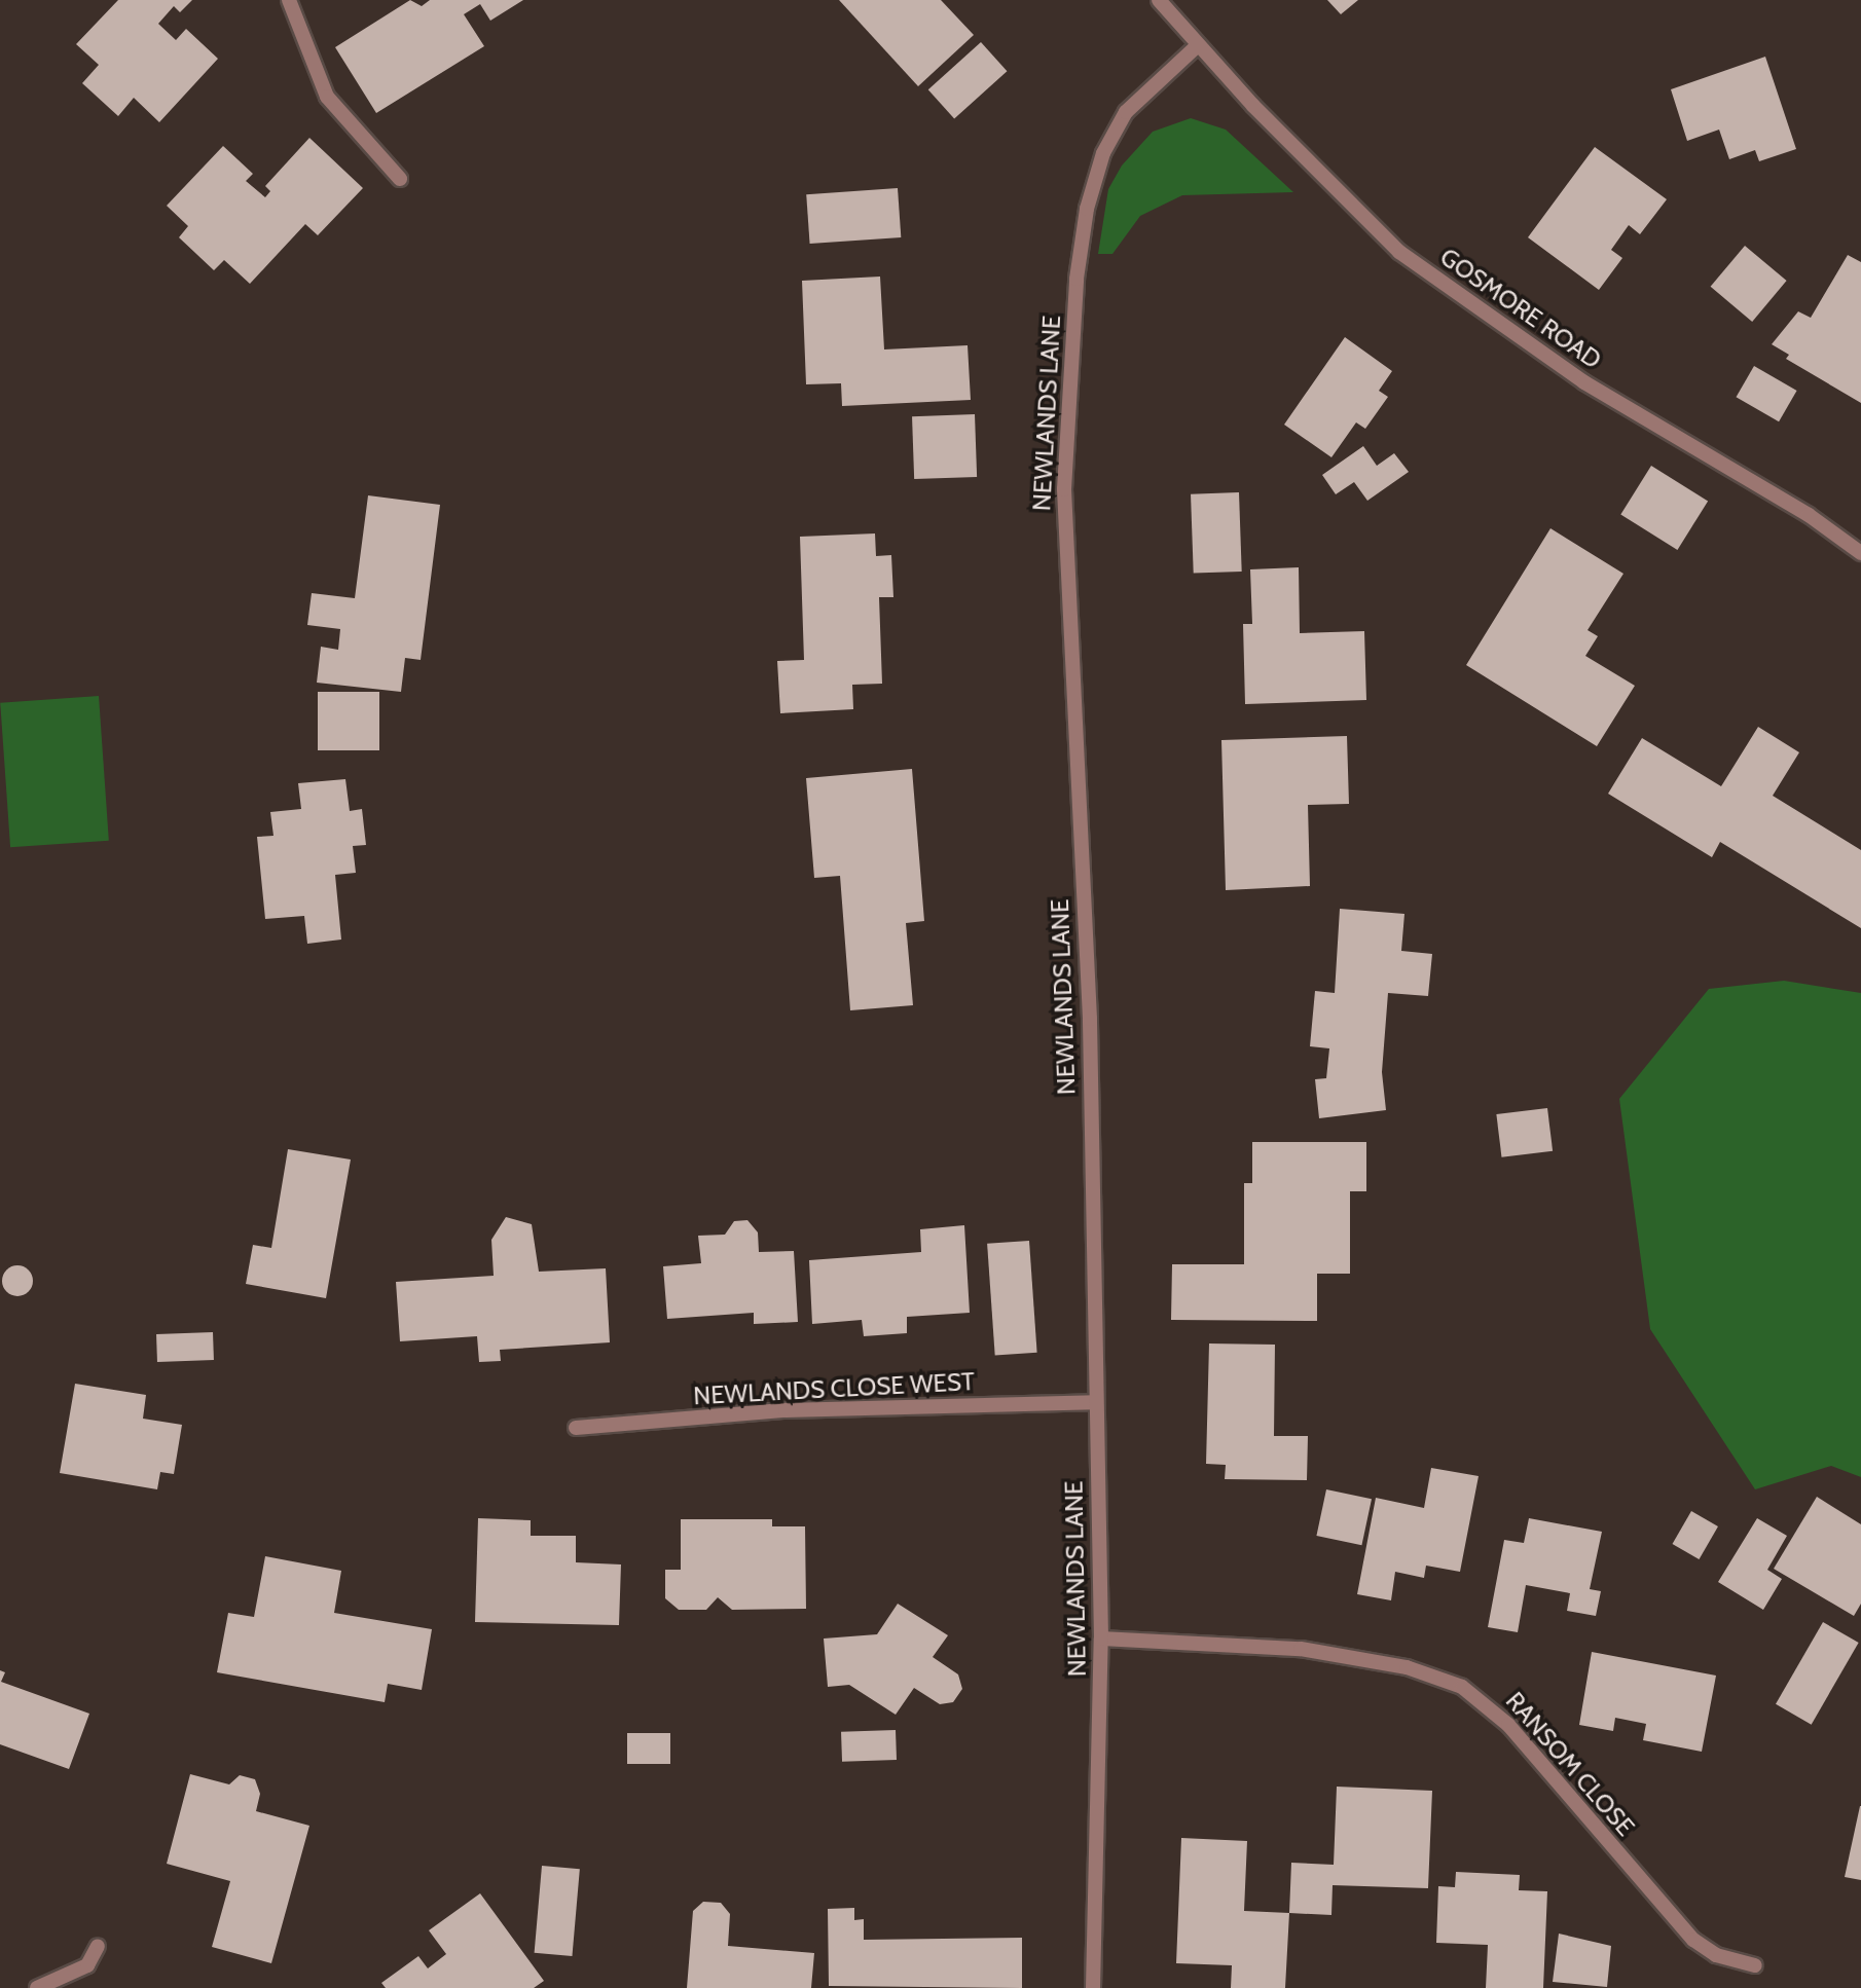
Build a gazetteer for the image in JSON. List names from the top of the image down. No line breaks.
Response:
{"streets":{"street":["GOSMORE ROAD","NEWLANDS LANE","NEWLANDS CLOSE WEST","RANSOM CLOSE"]},"crossings":[["GOSMORE ROAD","NEWLANDS LANE"],["NEWLANDS LANE","NEWLANDS CLOSE WEST"],["NEWLANDS LANE","RANSOM CLOSE"]]}
